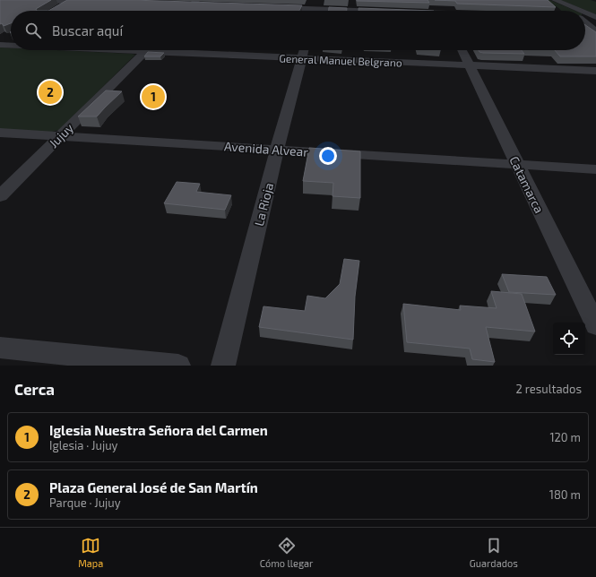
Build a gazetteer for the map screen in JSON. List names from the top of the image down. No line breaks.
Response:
{"streets":{"street":["General Manuel Belgrano","Jujuy","Avenida Alvear","Catamarca","La Rioja"]},"crossings":[["General Manuel Belgrano","Catamarca"],["General Manuel Belgrano","La Rioja"],["Jujuy","Avenida Alvear"],["Avenida Alvear","Catamarca"],["Avenida Alvear","La Rioja"]],"page":{"search":"Buscar aquí","pins":["2","1"],"heading":["Cerca","2 resultados"],"list":[{"mark":"1","name":"Iglesia Nuestra Señora del Carmen","note":"Iglesia · Jujuy","value":"120 m"},{"mark":"2","name":"Plaza General José de San Martín","note":"Parque · Jujuy","value":"180 m"}],"nav":["Mapa","Cómo llegar","Guardados"]}}
